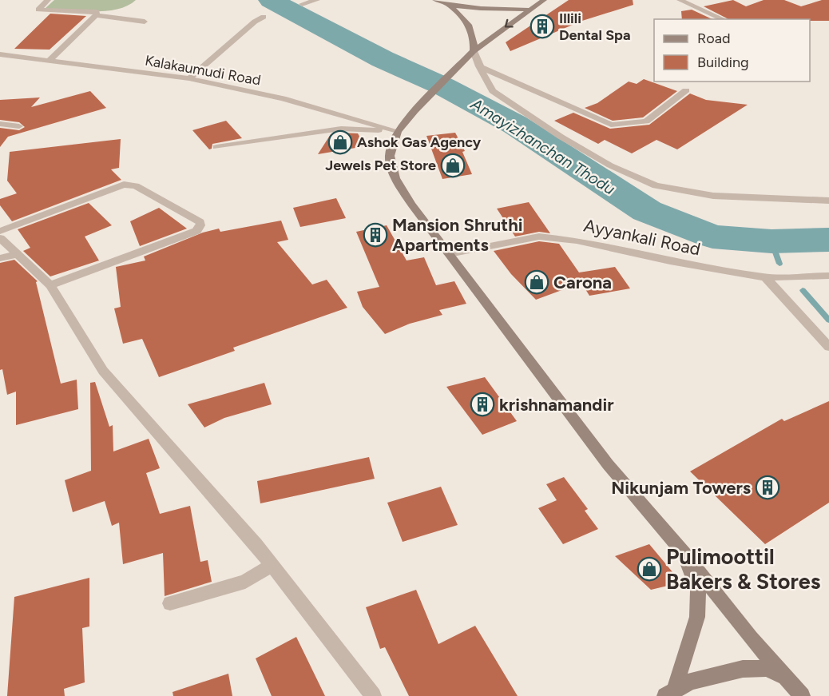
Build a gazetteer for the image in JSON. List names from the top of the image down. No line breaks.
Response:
{"streets":{"street":["Kalakaumudi Road","Ayyankali Road"]},"water":["Amayizhanchan Thodu"],"places":{"building":["Illili Dental Spa","Mansion Shruthi Apartments","krishnamandir","Nikunjam Towers"],"shop":["Ashok Gas Agency","Jewels Pet Store","Carona","Pulimoottil Bakers & Stores"]},"legend":["Road","Building"]}
